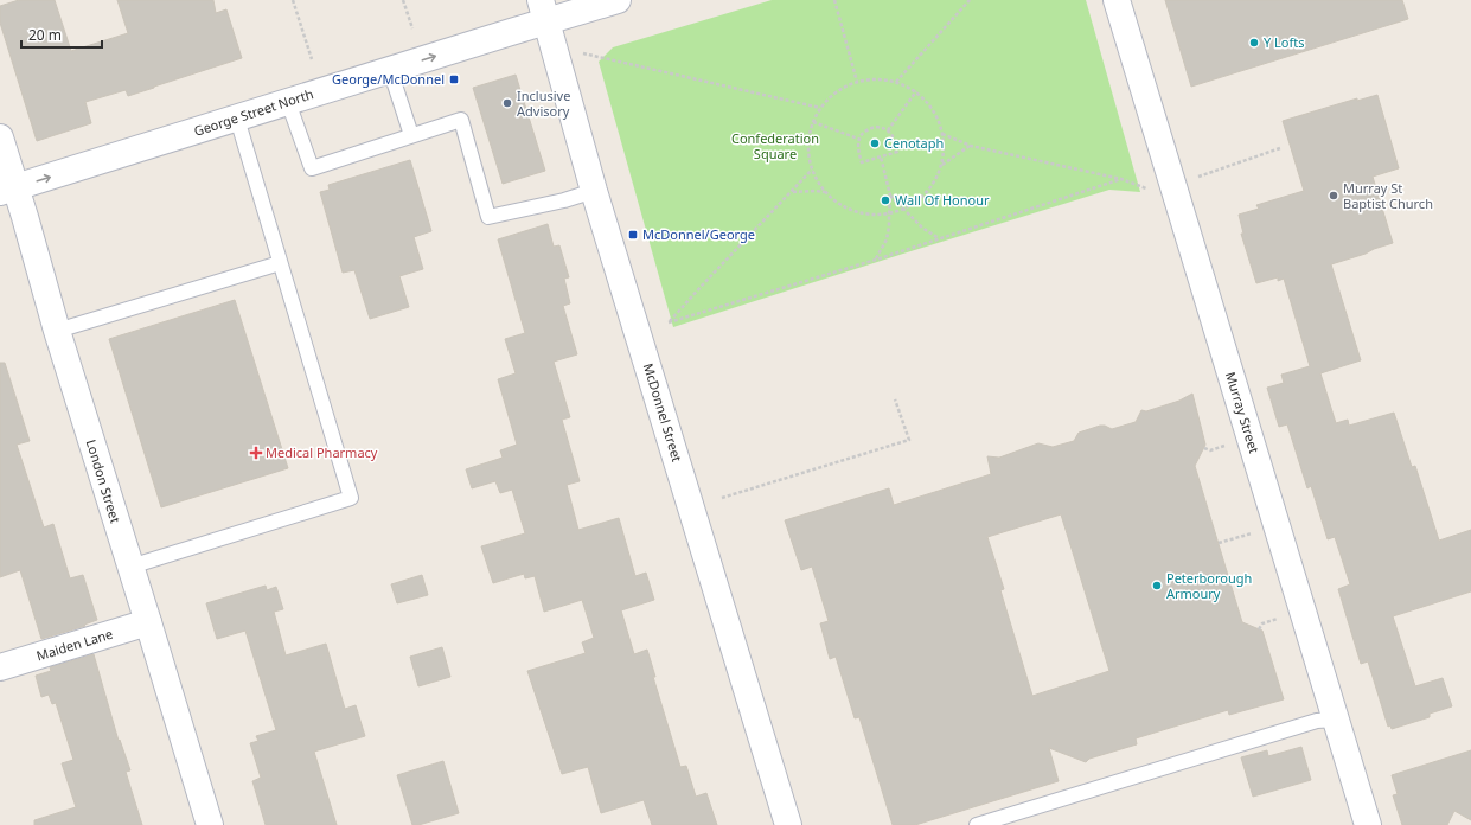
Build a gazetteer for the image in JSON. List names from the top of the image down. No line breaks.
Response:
{"streets":{"street":["George Street North","McDonnel Street","Murray Street","London Street","Maiden Lane"]},"crossings":[["George Street North","McDonnel Street"],["George Street North","London Street"],["London Street","Maiden Lane"]],"one_way":["George Street North"],"parks":["Confederation Square"],"places":{"other":["Y Lofts","Inclusive Advisory","Cenotaph","Murray St Baptist Church","Wall Of Honour","Peterborough Armoury"],"transit":["George/McDonnel","McDonnel/George"],"health":["Medical Pharmacy"]},"scale_bar":"20 m"}
